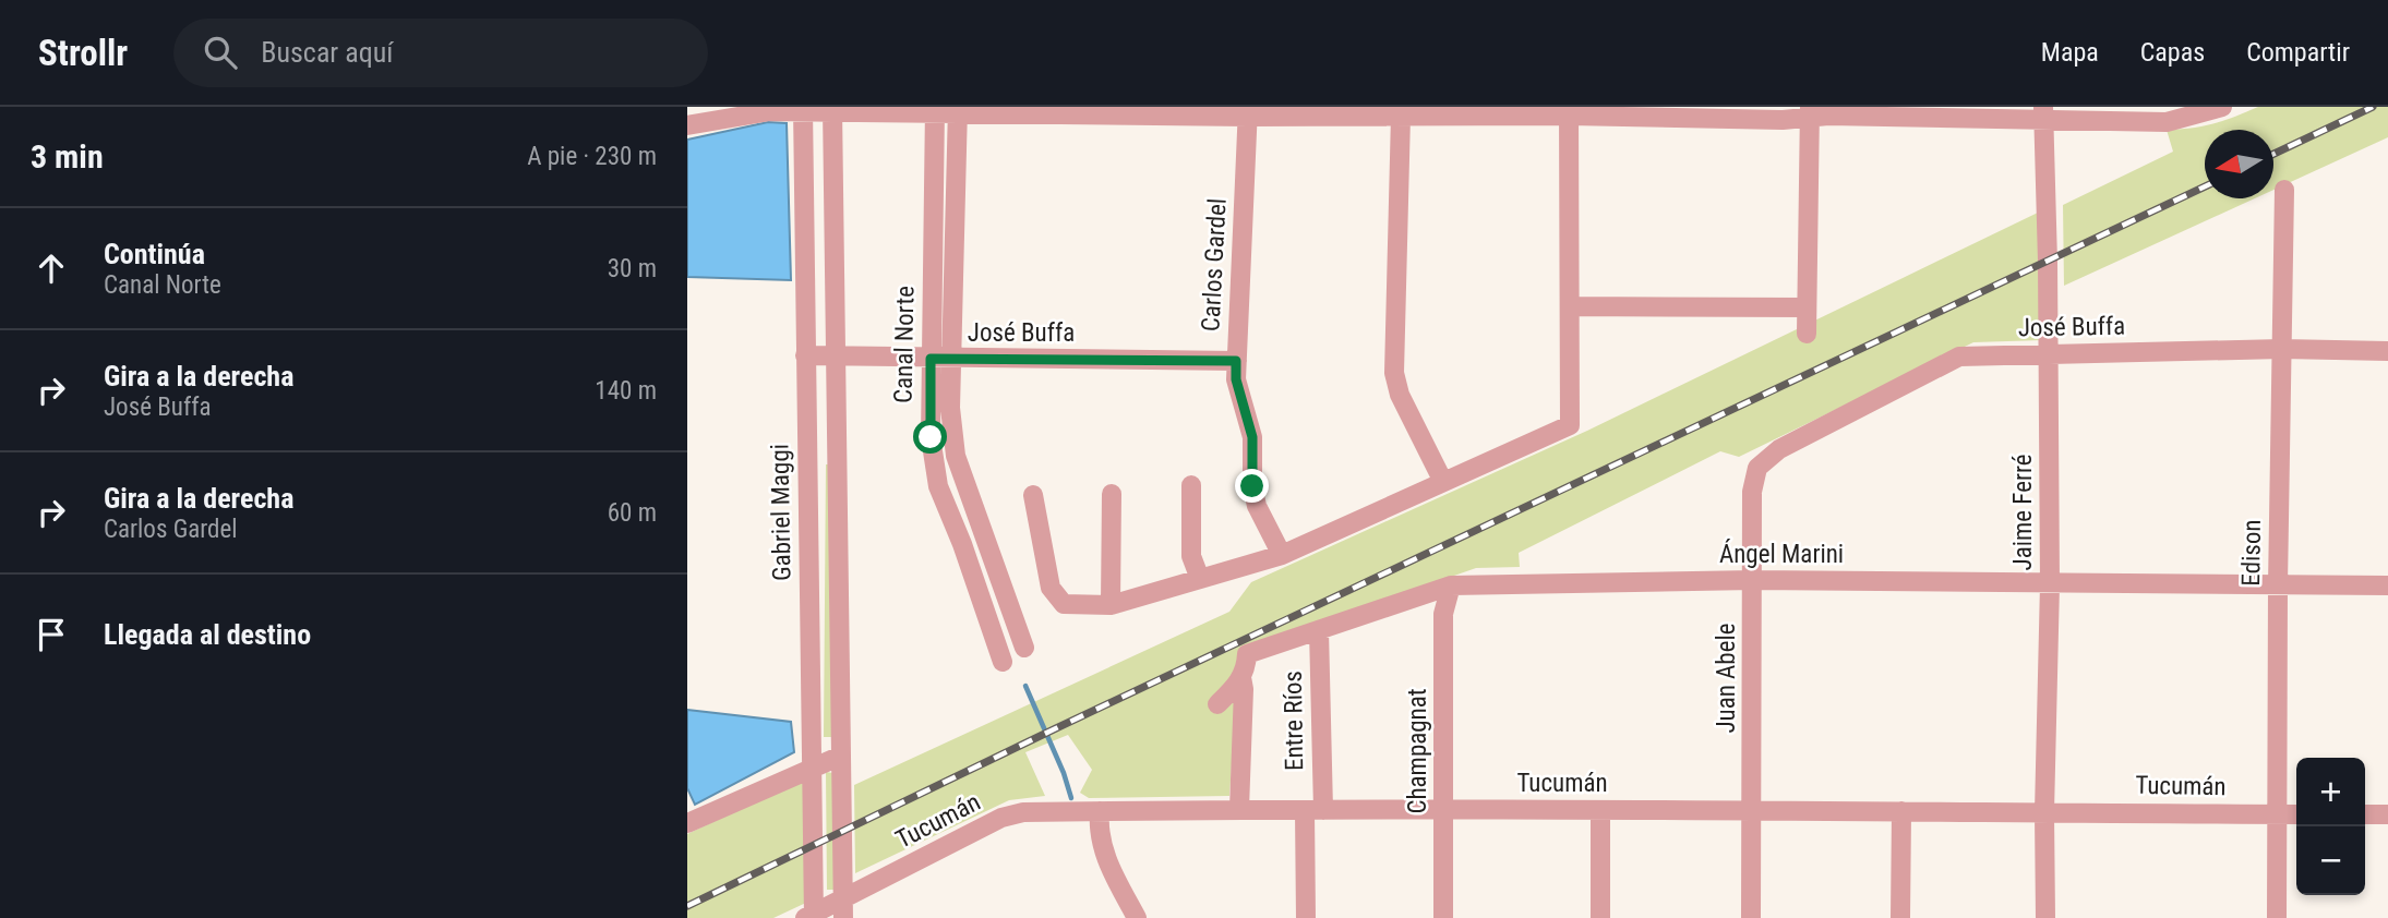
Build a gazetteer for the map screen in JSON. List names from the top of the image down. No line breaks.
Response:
{"streets":{"street":["Carlos Gardel","José Buffa","Canal Norte","Gabriel Maggi","Jaime Ferré","Edison","Ángel Marini","Juan Abele","Entre Ríos","Champagnat","Tucumán"]},"crossings":[["Carlos Gardel","José Buffa"],["José Buffa","Canal Norte"],["José Buffa","Gabriel Maggi"],["José Buffa","Jaime Ferré"],["José Buffa","Edison"],["José Buffa","Juan Abele"],["Gabriel Maggi","Tucumán"],["Jaime Ferré","Ángel Marini"],["Jaime Ferré","Tucumán"],["Edison","Ángel Marini"],["Edison","Tucumán"],["Ángel Marini","Juan Abele"],["Ángel Marini","Entre Ríos"],["Ángel Marini","Champagnat"],["Juan Abele","Tucumán"],["Entre Ríos","Tucumán"],["Champagnat","Tucumán"]],"north":"left","page":{"header":"Strollr","search":"Buscar aquí","nav":["Mapa","Capas","Compartir"],"heading":["3 min","A pie · 230 m"],"list":[["Continúa","Canal Norte","30 m"],["Gira a la derecha","José Buffa","140 m"],["Gira a la derecha","Carlos Gardel","60 m"],"Llegada al destino"],"map_buttons":["+","−"]}}
